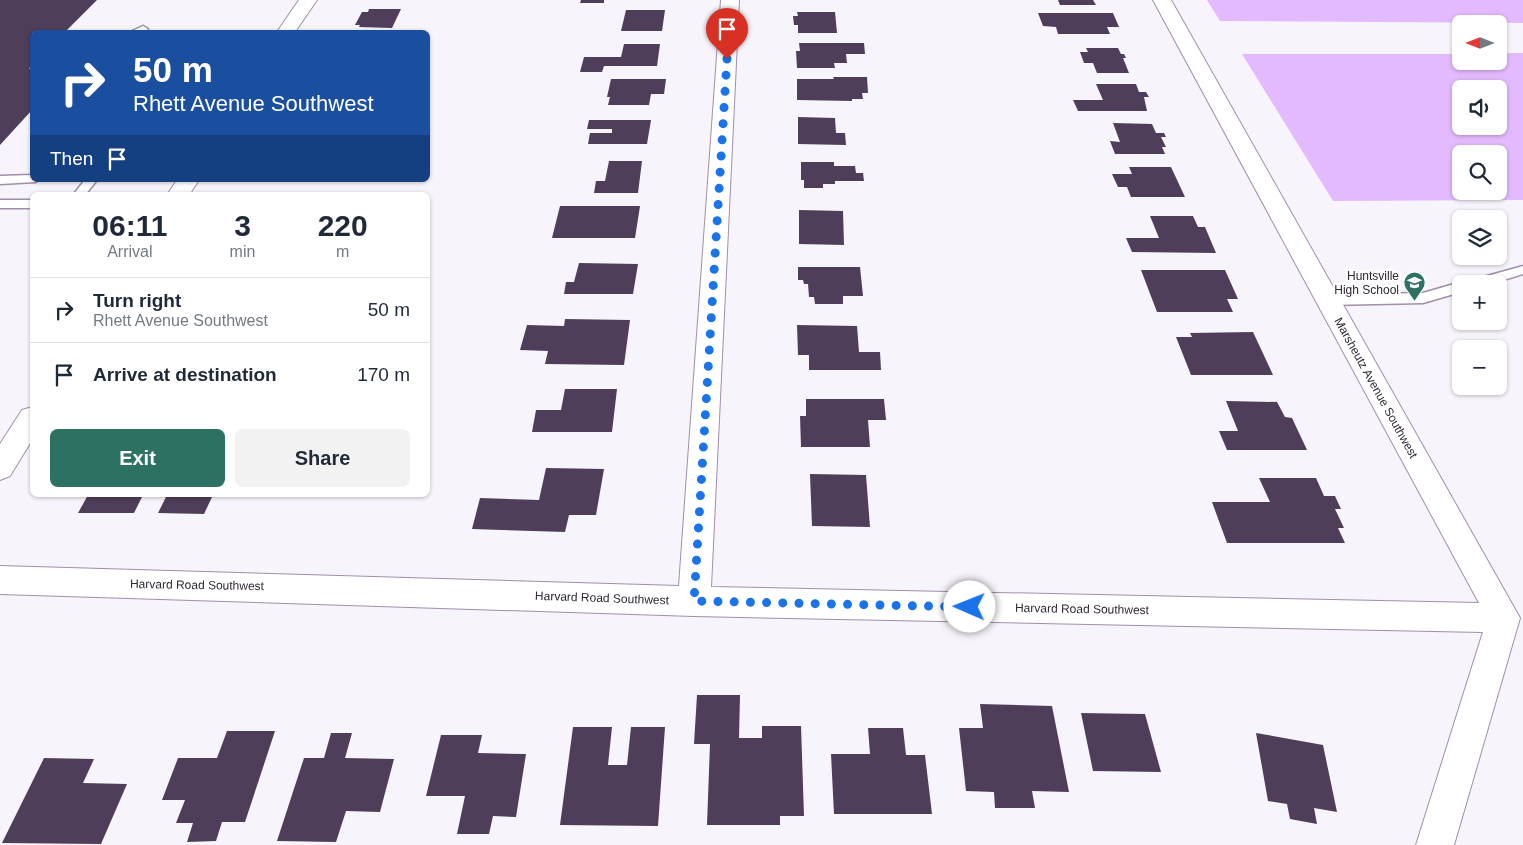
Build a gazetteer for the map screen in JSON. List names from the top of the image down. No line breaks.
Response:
{"streets":{"street":["Marsheutz Avenue Southwest","Harvard Road Southwest"]},"crossings":[["Marsheutz Avenue Southwest","Harvard Road Southwest"]],"places":{"school or university":["Huntsville High School"]},"north":"left","page":{"map_buttons":["+","−"],"turn":["50 m","Rhett Avenue Southwest"],"then":"Then","eta":["06:11","Arrival","3","min","220","m"],"list":[{"name":"Turn right","note":"Rhett Avenue Southwest","value":"50 m"},{"name":"Arrive at destination","value":"170 m"}],"buttons":["Exit","Share"]}}
